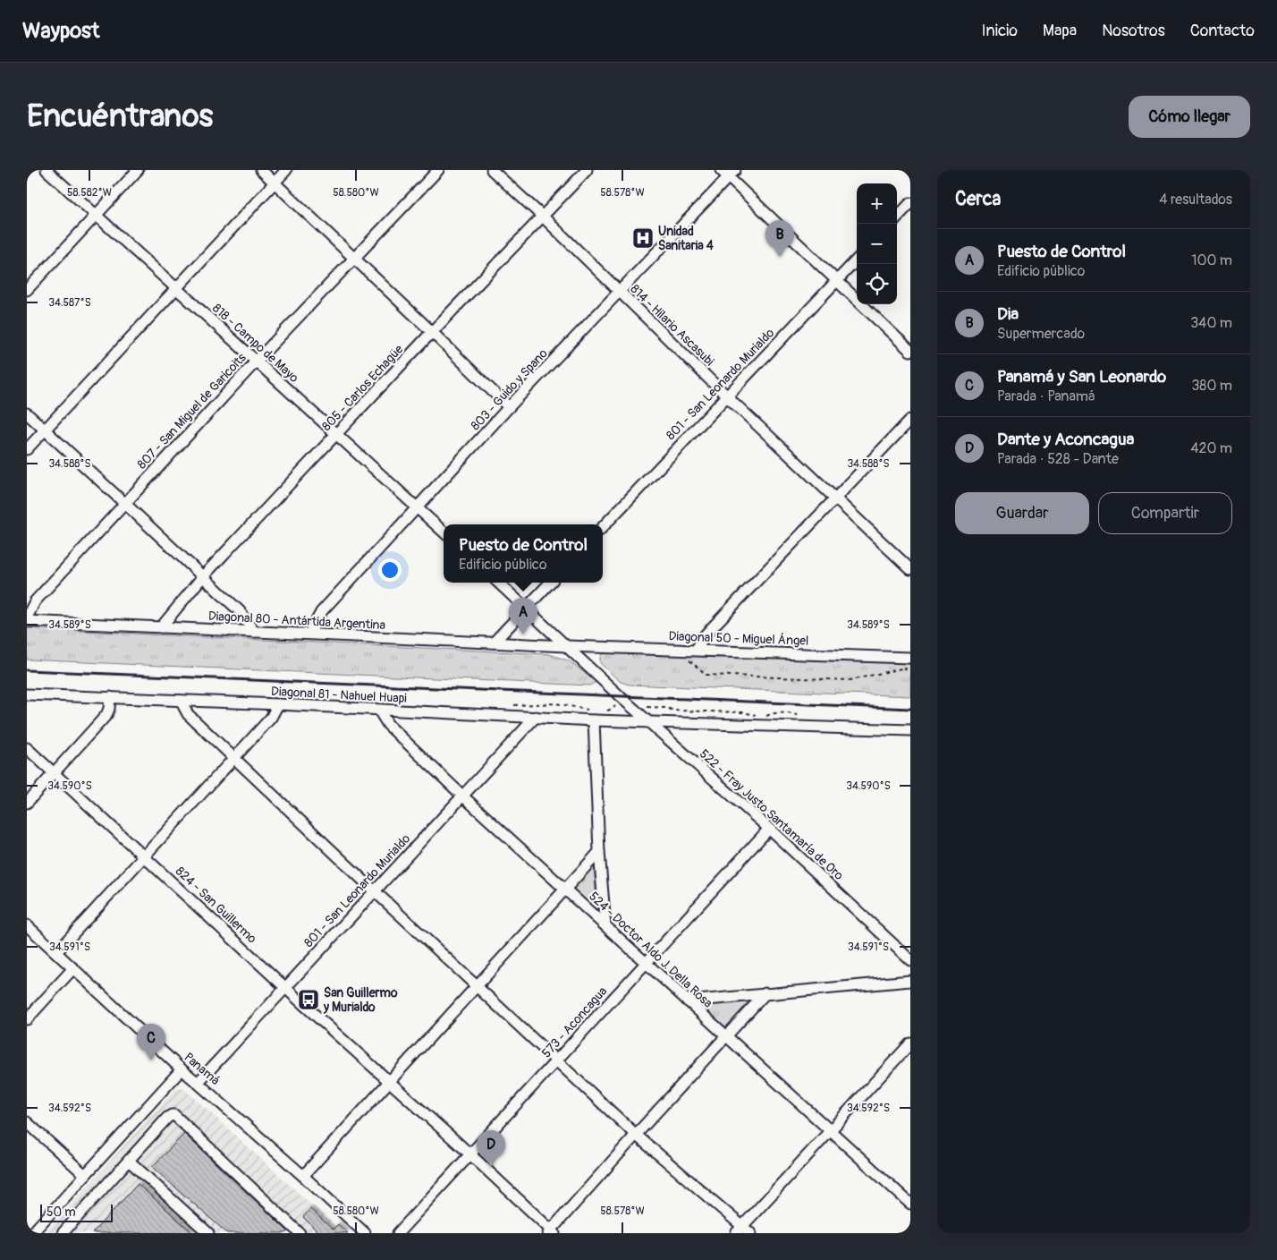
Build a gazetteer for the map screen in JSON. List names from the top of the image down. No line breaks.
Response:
{"streets":{"street":["814 - Hilario Ascasubi","818 - Campo de Mayo","801 - San Leonardo Murialdo","805 - Carlos Echagüe","803 - Guido y Spano","807 - San Miguel de Garicoits","Diagonal 80 - Antártida Argentina","Diagonal 50 - Miguel Ángel","Diagonal 81 - Nahuel Huapi","522 - Fray Justo Santamaría de Oro","824 - San Guillermo","524 - Doctor Aldo J. Della Rosa","573 - Aconcagua","Panamá"]},"crossings":[["814 - Hilario Ascasubi","801 - San Leonardo Murialdo"],["814 - Hilario Ascasubi","805 - Carlos Echagüe"],["814 - Hilario Ascasubi","803 - Guido y Spano"],["818 - Campo de Mayo","805 - Carlos Echagüe"],["818 - Campo de Mayo","803 - Guido y Spano"],["818 - Campo de Mayo","807 - San Miguel de Garicoits"],["801 - San Leonardo Murialdo","Diagonal 81 - Nahuel Huapi"],["801 - San Leonardo Murialdo","824 - San Guillermo"],["801 - San Leonardo Murialdo","524 - Doctor Aldo J. Della Rosa"],["801 - San Leonardo Murialdo","Panamá"],["805 - Carlos Echagüe","Diagonal 80 - Antártida Argentina"],["803 - Guido y Spano","Diagonal 80 - Antártida Argentina"],["807 - San Miguel de Garicoits","Diagonal 80 - Antártida Argentina"],["Diagonal 80 - Antártida Argentina","Diagonal 50 - Miguel Ángel"],["Diagonal 80 - Antártida Argentina","522 - Fray Justo Santamaría de Oro"],["Diagonal 50 - Miguel Ángel","522 - Fray Justo Santamaría de Oro"],["Diagonal 81 - Nahuel Huapi","522 - Fray Justo Santamaría de Oro"],["Diagonal 81 - Nahuel Huapi","524 - Doctor Aldo J. Della Rosa"],["522 - Fray Justo Santamaría de Oro","573 - Aconcagua"],["824 - San Guillermo","573 - Aconcagua"],["524 - Doctor Aldo J. Della Rosa","573 - Aconcagua"]],"places":{"hospital":["Unidad Sanitaria 4"],"bus stop":["San Guillermo y Murialdo"]},"scale_bar":"50 m","page":{"header":"Waypost","nav":["Inicio","Mapa","Nosotros","Contacto"],"buttons":["Cómo llegar",["Guardar","Compartir"]],"title":"Encuéntranos","heading":["Cerca","4 resultados"],"map_buttons":["+","−"],"pins":["B","A","C","D"],"list":[{"mark":"A","name":"Puesto de Control","note":"Edificio público","value":"100 m"},{"mark":"B","name":"Dia","note":"Supermercado","value":"340 m"},{"mark":"C","name":"Panamá y San Leonardo","note":"Parada · Panamá","value":"380 m"},{"mark":"D","name":"Dante y Aconcagua","note":"Parada · 528 - Dante","value":"420 m"}],"popup":["Puesto de Control","Edificio público"],"scale":"50 m"},"coordinates":["58.582°W","58.580°W","58.578°W","34.587°S","34.588°S","34.589°S","34.590°S","34.591°S","34.592°S"]}
